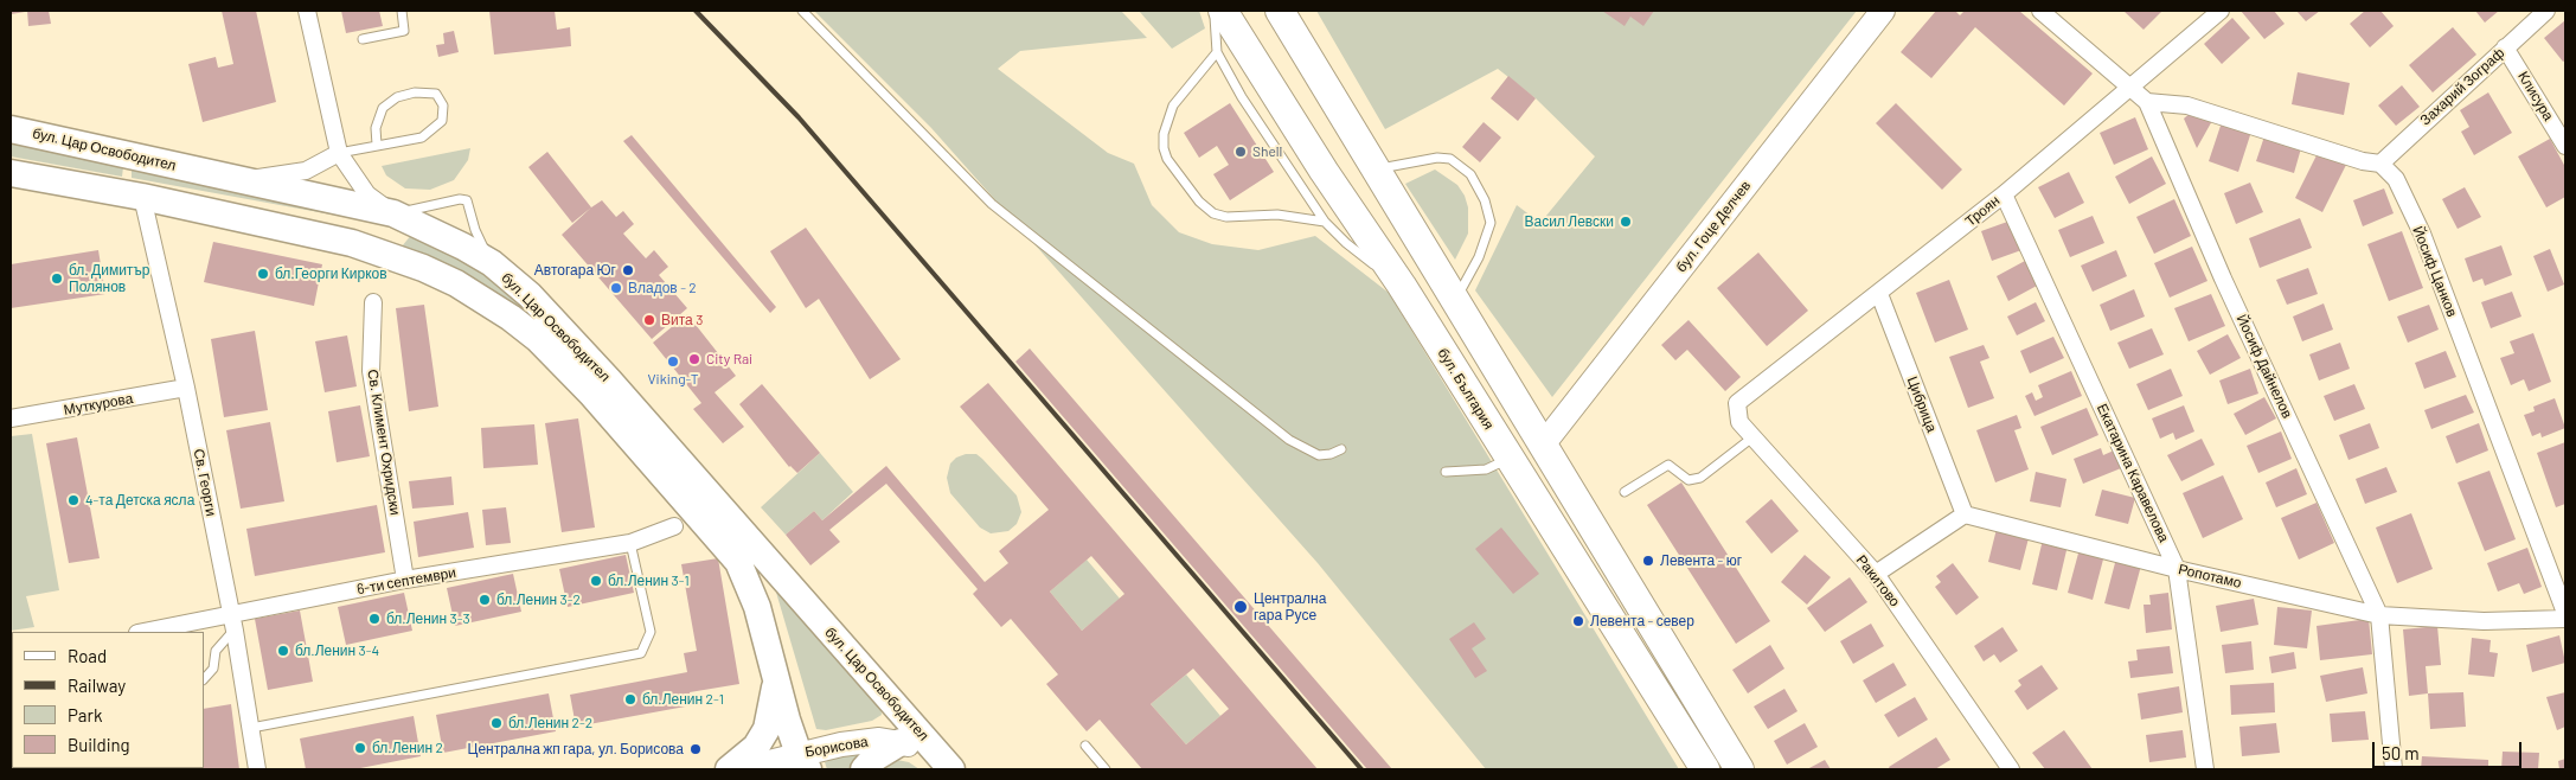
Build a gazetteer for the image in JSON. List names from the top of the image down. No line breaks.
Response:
{"streets":{"highway":["бул. България"],"main road":["бул. Цар Освободител","бул. Гоце Делчев","Борисова"],"street":["Захарий Зограф","Клисура","Троян","Йосиф Цанков","Йосиф Дайнелов","Муткурова","Цибрица","Св. Климент Охридски","Екатарина Каравелова","Св. Георги","Ропотамо","6-ти септември","Ракитово"]},"crossings":[["Захарий Зограф","Клисура"],["Захарий Зограф","Йосиф Цанков"],["бул. Цар Освободител","Св. Георги"],["бул. Цар Освободител","Борисова"],["Троян","Йосиф Дайнелов"],["Троян","Цибрица"],["Троян","Екатарина Каравелова"],["Троян","Ракитово"],["Йосиф Дайнелов","Ропотамо"],["Муткурова","Св. Георги"],["Цибрица","Ропотамо"],["Св. Климент Охридски","6-ти септември"],["Екатарина Каравелова","Ропотамо"],["Св. Георги","6-ти септември"]],"places":["Shell","Васил Левски","Автогара Юг","бл.Георги Кирков","бл. Димитър Полянов","Владов - 2","Вита 3","City Rai","Viking-T","4-та Детска ясла","Левента - юг","бл.Ленин 3-1","бл.Ленин 3-2","Централна гара Русе","бл.Ленин 3-3","Левента - север","бл.Ленин 3-4","бл.Ленин 2-1","бл.Ленин 2-2","бл.Ленин 2","Централна жп гара, ул. Борисова"],"legend":["Road","Railway","Park","Building"],"scale_bar":"50 m"}
